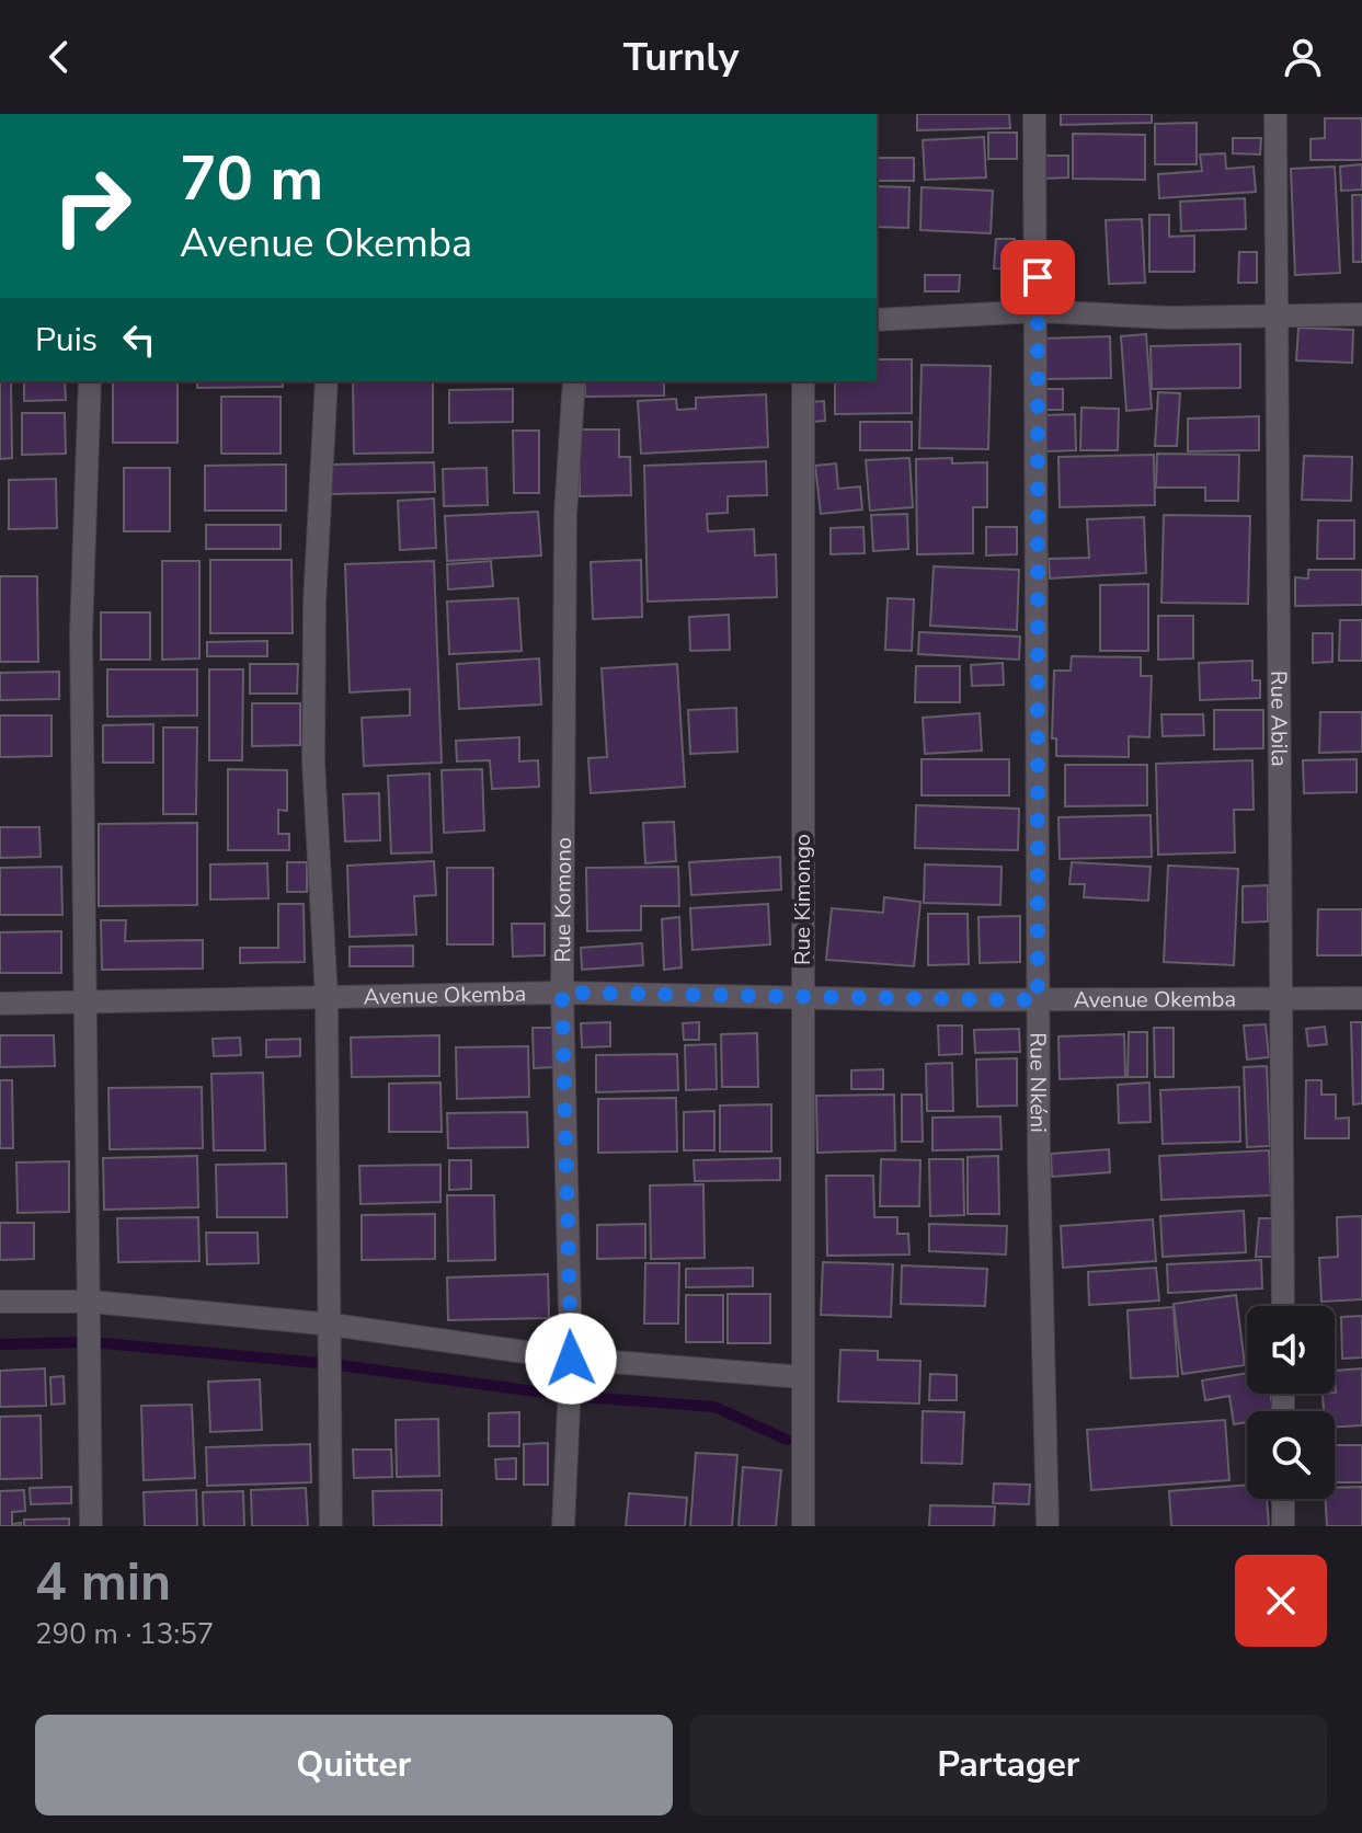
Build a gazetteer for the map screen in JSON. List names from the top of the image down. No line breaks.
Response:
{"streets":{"street":["Rue Abila","Rue Komono","Rue Kimongo","Avenue Okemba","Rue Nkéni"]},"crossings":[["Rue Abila","Avenue Okemba"],["Rue Komono","Avenue Okemba"],["Rue Kimongo","Avenue Okemba"],["Avenue Okemba","Rue Nkéni"]],"page":{"header":"Turnly","turn":["70 m","Avenue Okemba"],"then":"Puis","heading":["4 min","290 m · 13:57"],"buttons":["Quitter","Partager"]}}
